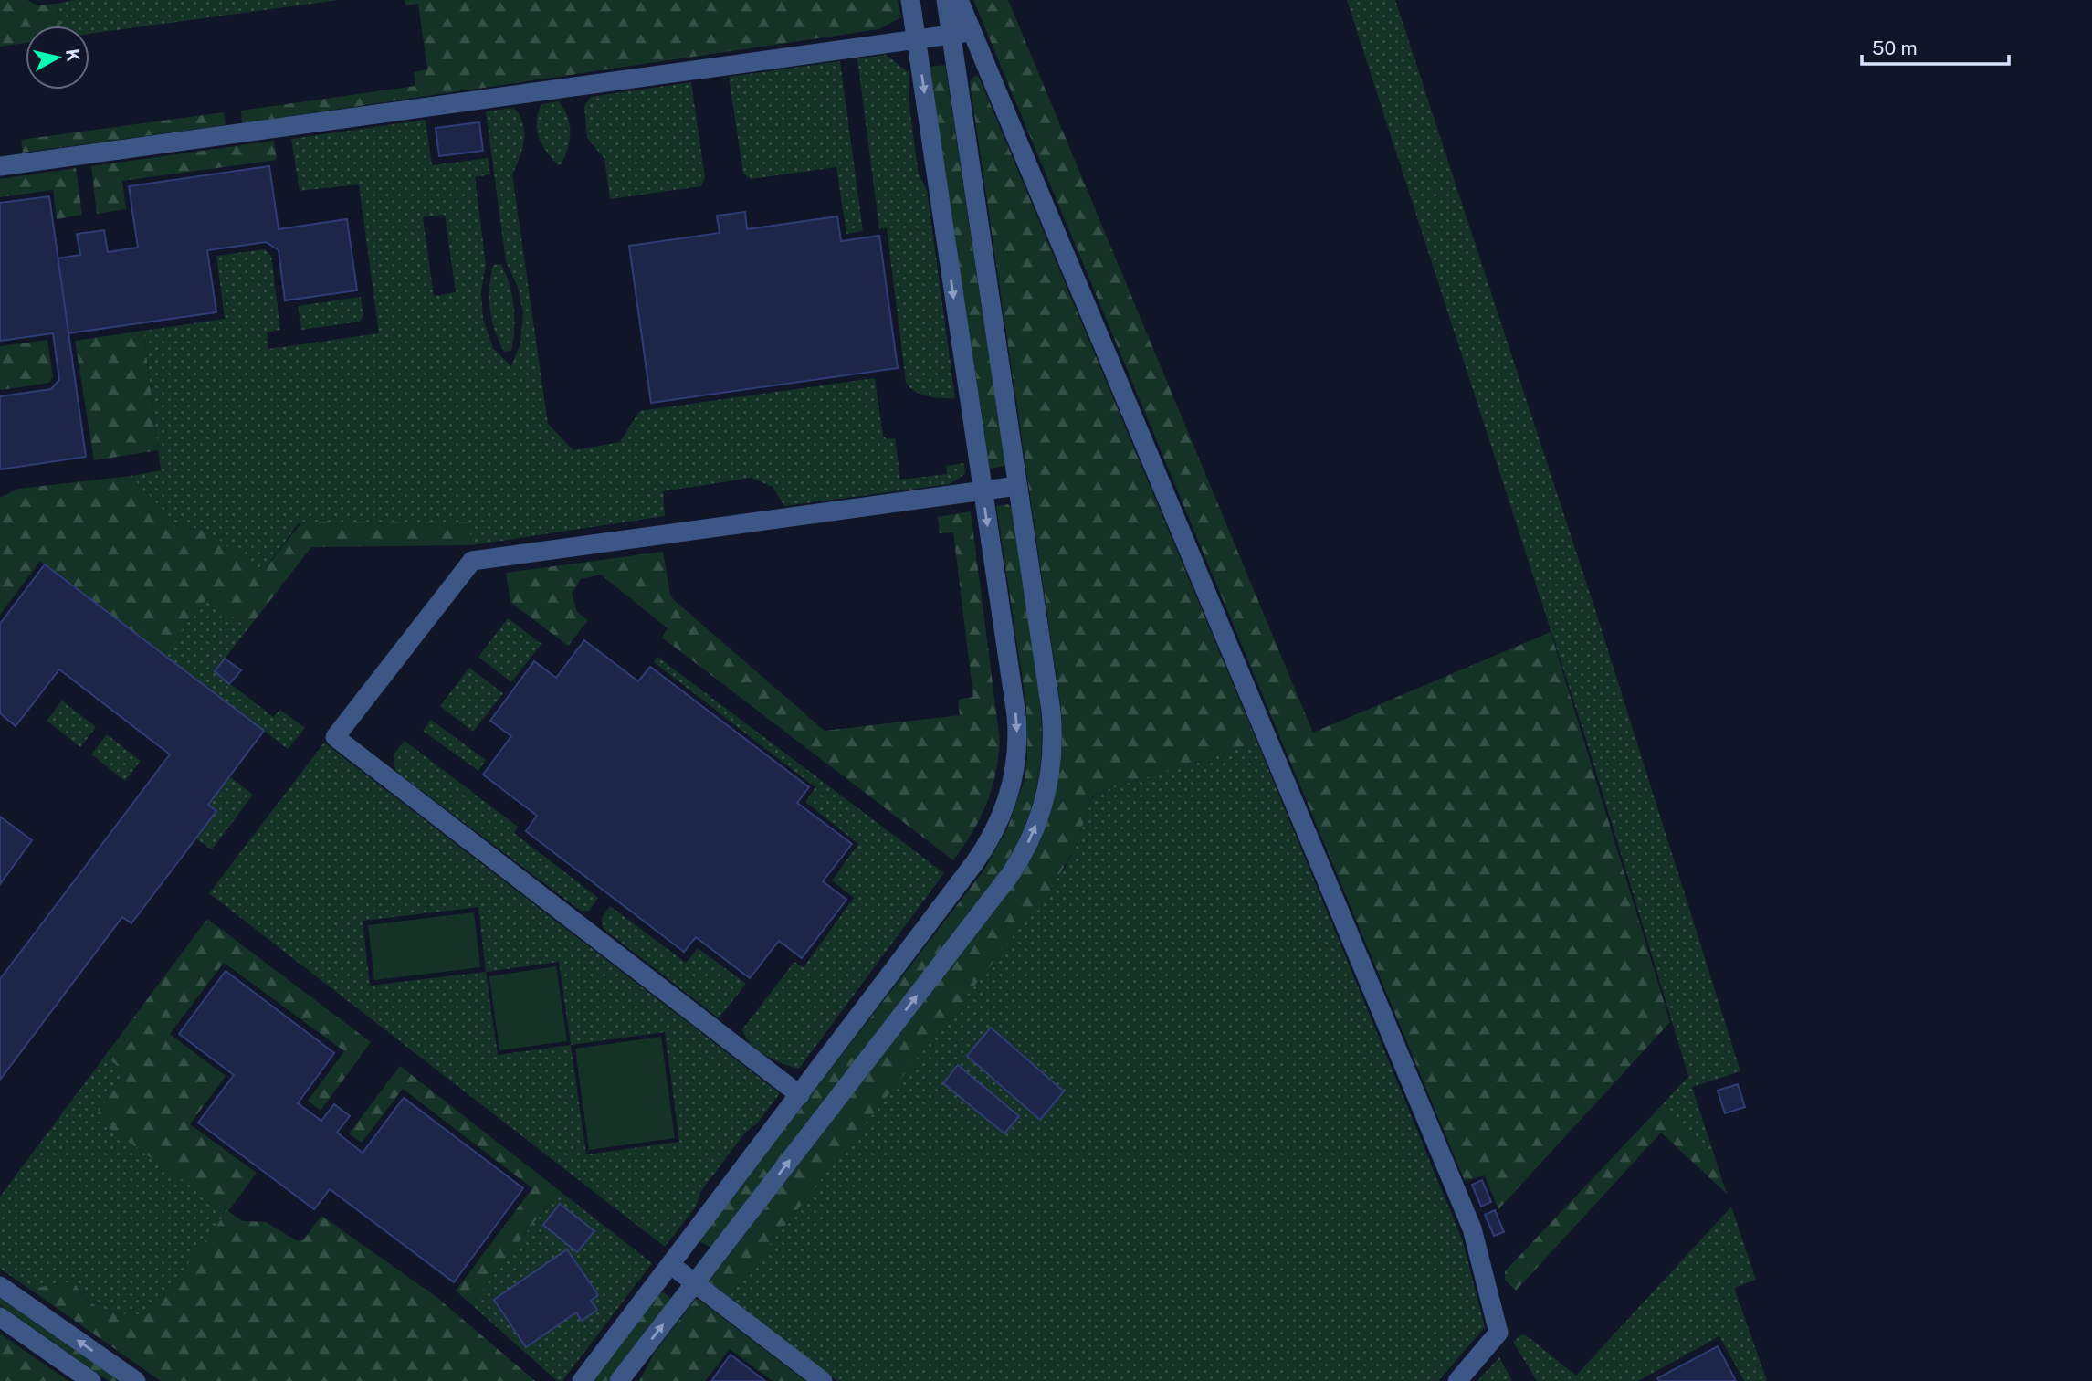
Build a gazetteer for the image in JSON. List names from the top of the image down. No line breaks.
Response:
{"scale_bar":"50 m","north":"right"}
